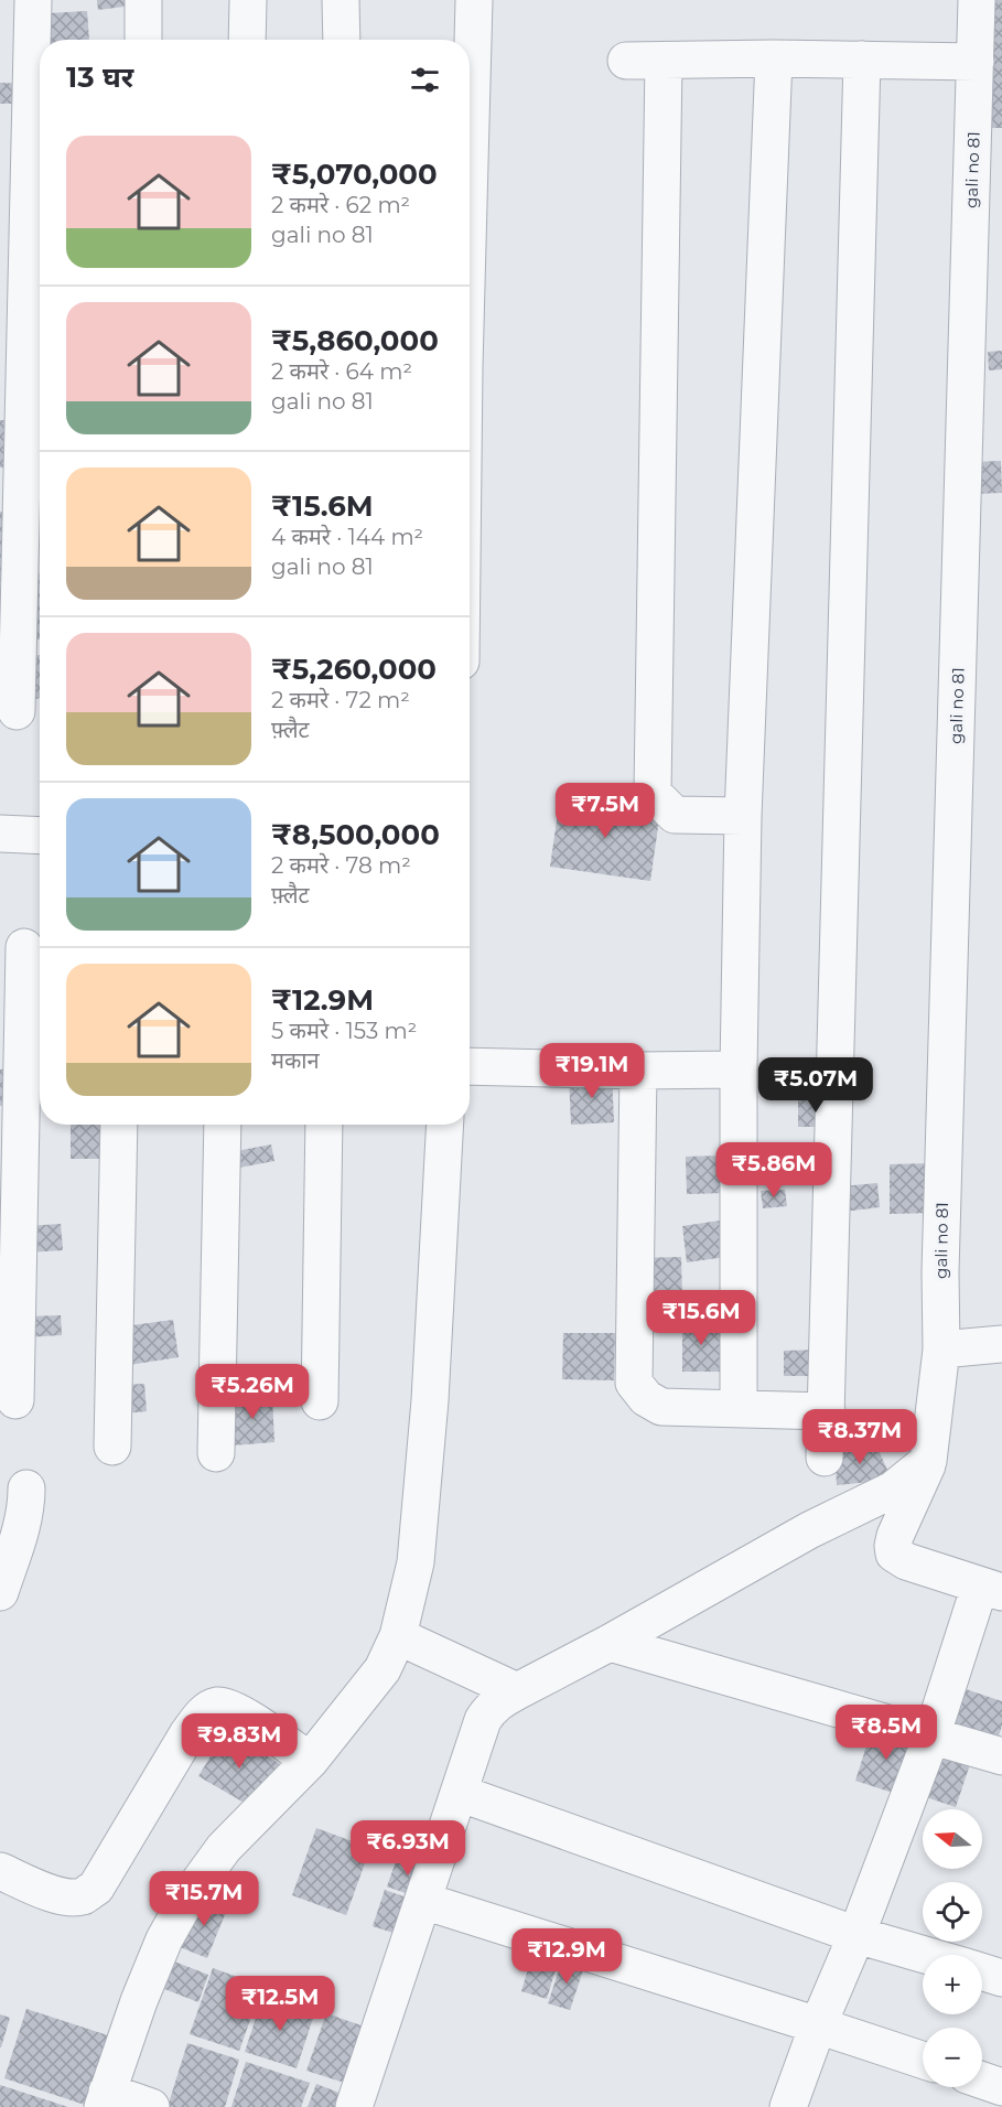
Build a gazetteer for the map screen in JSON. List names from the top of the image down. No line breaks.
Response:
{"streets":{"street":["gali no 81"]},"north":"left","page":{"heading":"13 घर","list":[{"name":"₹5,070,000","note":"2 कमरे · 62 m² · gali no 81"},{"name":"₹5,860,000","note":"2 कमरे · 64 m² · gali no 81"},{"name":"₹15.6M","note":"4 कमरे · 144 m² · gali no 81"},{"name":"₹5,260,000","note":"2 कमरे · 72 m² · फ़्लैट"},{"name":"₹8,500,000","note":"2 कमरे · 78 m² · फ़्लैट"},{"name":"₹12.9M","note":"5 कमरे · 153 m² · मकान"}],"price":["₹7.5M","₹19.1M","₹5.07M","₹5.86M","₹15.6M","₹5.26M","₹8.37M","₹8.5M","₹9.83M","₹6.93M","₹15.7M","₹12.9M","₹12.5M"],"map_buttons":["+","−"]}}
